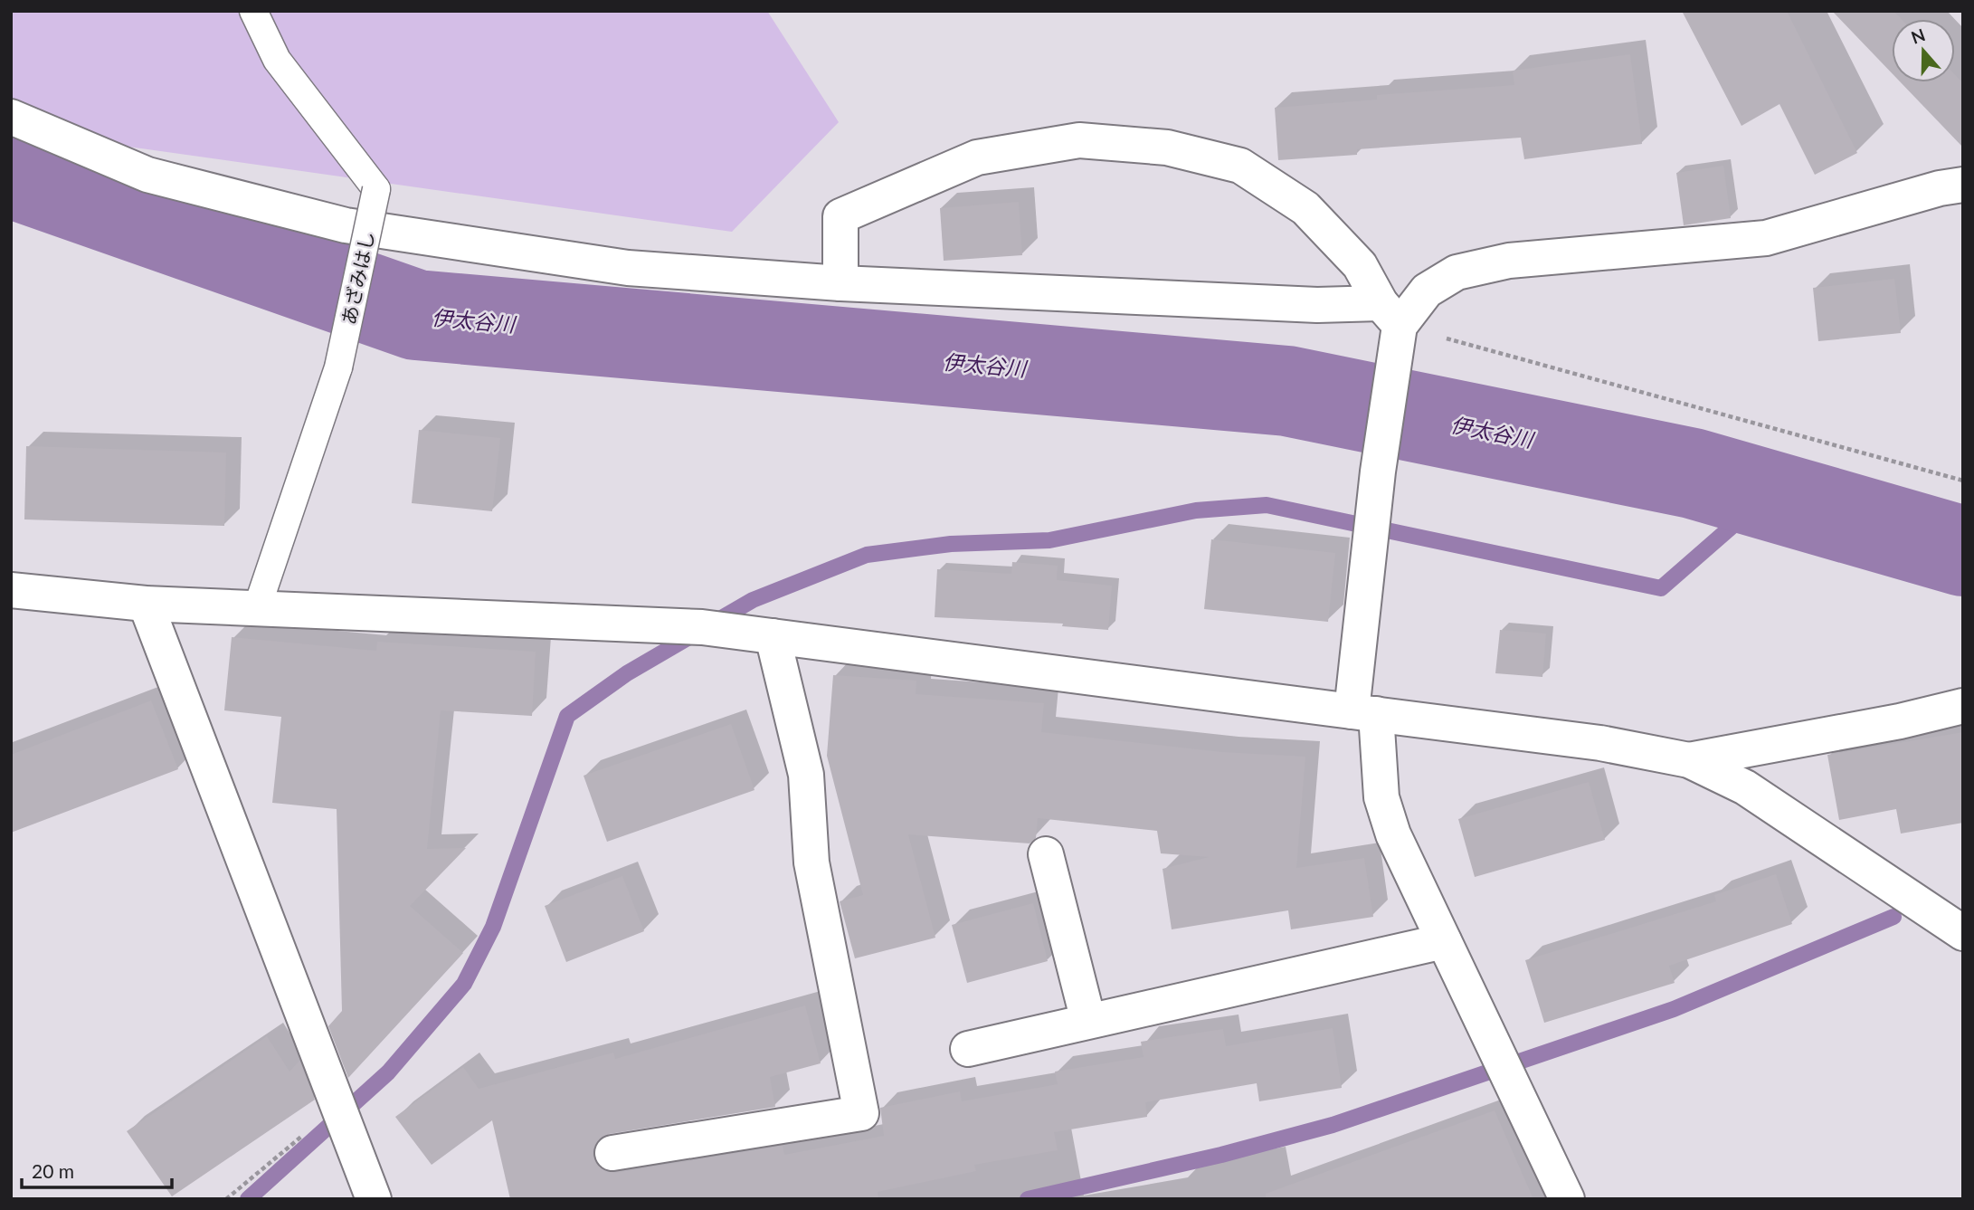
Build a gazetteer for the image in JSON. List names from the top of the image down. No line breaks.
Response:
{"streets":{"lane":["あざみはし"]},"water":["伊太谷川"],"scale_bar":"20 m","north":"top"}
